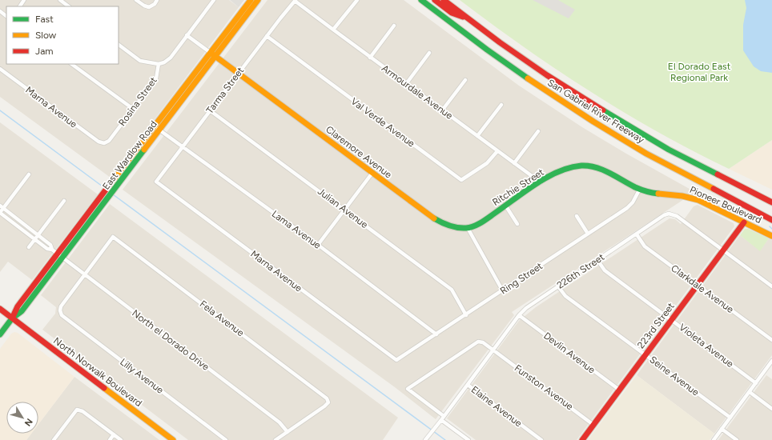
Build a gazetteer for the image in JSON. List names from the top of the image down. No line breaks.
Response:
{"streets":{"main road":["San Gabriel River Freeway","Claremore Avenue","East Wardlow Road","Ritchie Street","Pioneer Boulevard","223rd Street","North Norwalk Boulevard"],"street":["Tarma Street","Armourdale Avenue","Rosina Street","Marna Avenue","Val Verde Avenue","Julian Avenue","Lama Avenue","226th Street","Ring Street","Clarkdale Avenue","Fela Avenue","North el Dorado Drive","Violeta Avenue","Devlin Avenue","Lilly Avenue","Seine Avenue","Funston Avenue","Elaine Avenue"]},"crossings":[["Tarma Street","Armourdale Avenue"],["Tarma Street","Marna Avenue"],["Tarma Street","Val Verde Avenue"],["Tarma Street","Claremore Avenue"],["Tarma Street","Julian Avenue"],["Tarma Street","Lama Avenue"],["Armourdale Avenue","Val Verde Avenue"],["Armourdale Avenue","Ritchie Street"],["Rosina Street","Marna Avenue"],["Rosina Street","Claremore Avenue"],["Marna Avenue","Ring Street"],["Claremore Avenue","East Wardlow Road"],["Claremore Avenue","Ritchie Street"],["East Wardlow Road","Lama Avenue"],["East Wardlow Road","North el Dorado Drive"],["East Wardlow Road","North Norwalk Boulevard"],["Ritchie Street","Pioneer Boulevard"],["Pioneer Boulevard","Ring Street"],["Pioneer Boulevard","223rd Street"],["Julian Avenue","Ring Street"],["Lama Avenue","Ring Street"],["226th Street","Clarkdale Avenue"],["226th Street","223rd Street"],["226th Street","Violeta Avenue"],["226th Street","Devlin Avenue"],["226th Street","Seine Avenue"],["226th Street","Funston Avenue"],["226th Street","Elaine Avenue"],["Clarkdale Avenue","223rd Street"],["Fela Avenue","North el Dorado Drive"],["Fela Avenue","Lilly Avenue"],["223rd Street","Violeta Avenue"],["223rd Street","Devlin Avenue"],["223rd Street","Seine Avenue"],["223rd Street","Funston Avenue"],["North el Dorado Drive","Lilly Avenue"]],"parks":["El Dorado East Regional Park"],"legend":["Fast","Slow","Jam"],"north":"bottom right"}
